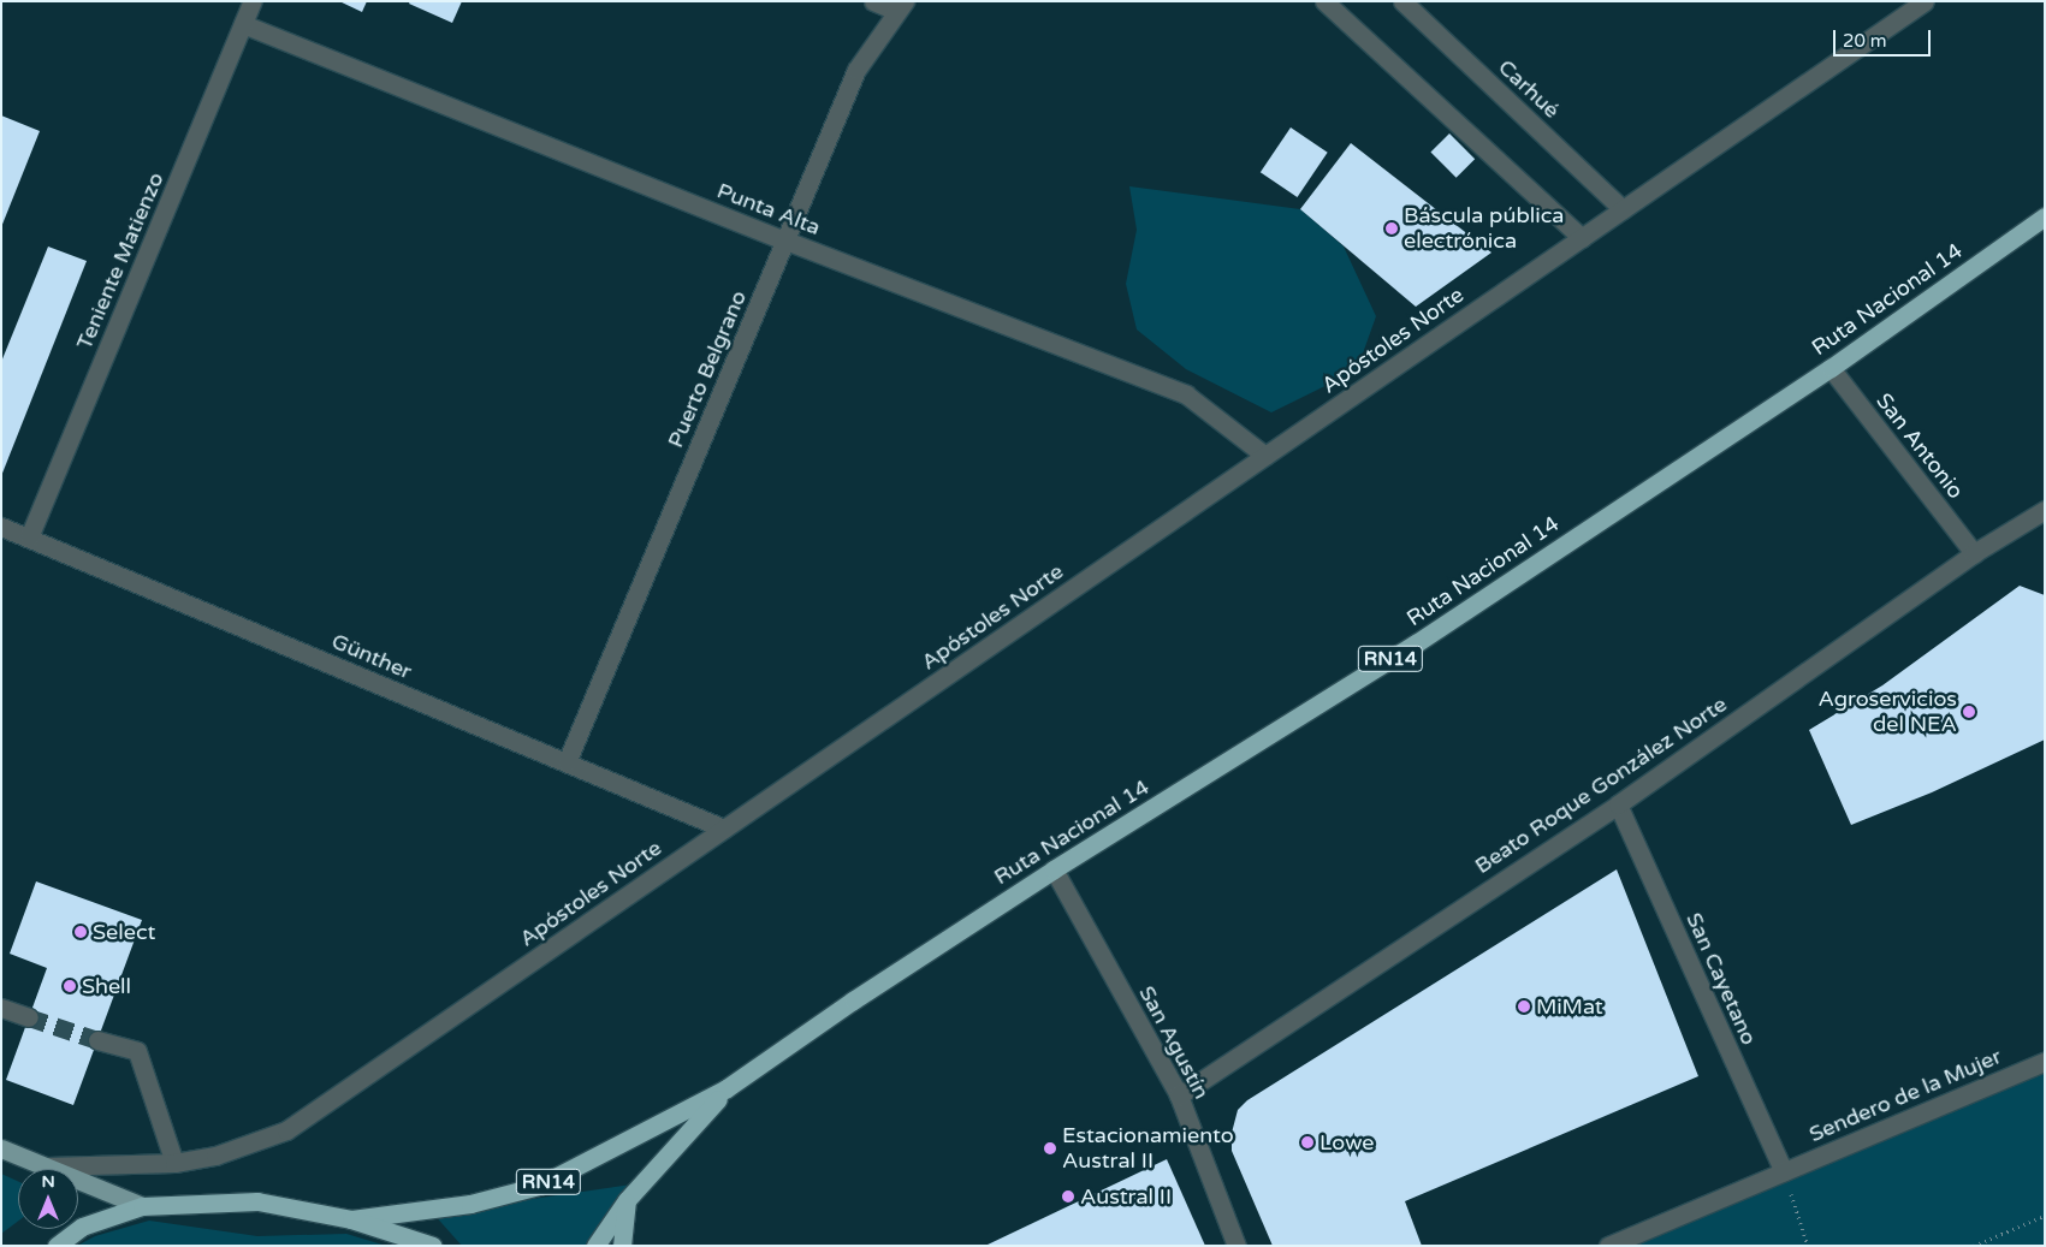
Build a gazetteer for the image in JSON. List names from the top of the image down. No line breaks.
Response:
{"streets":{"highway":["Ruta Nacional 14","RN14"],"street":["Carhué","Punta Alta","Teniente Matienzo","Apóstoles Norte","Puerto Belgrano","San Antonio","Günther","Beato Roque González Norte","San Cayetano","San Agustín","Sendero de la Mujer"]},"crossings":[["Carhué","Apóstoles Norte"],["Punta Alta","Teniente Matienzo"],["Punta Alta","Apóstoles Norte"],["Punta Alta","Puerto Belgrano"],["Teniente Matienzo","Günther"],["Ruta Nacional 14","San Antonio"],["Ruta Nacional 14","San Agustín"],["Apóstoles Norte","Günther"],["Puerto Belgrano","Günther"],["San Antonio","Beato Roque González Norte"],["Beato Roque González Norte","San Cayetano"],["Beato Roque González Norte","San Agustín"],["San Cayetano","Sendero de la Mujer"]],"places":["Báscula pública electrónica","Agroservicios del NEA","Select","Shell","MiMat","Lowe","Estacionamiento Austral II","Austral II"],"scale_bar":"20 m","north":"top"}
